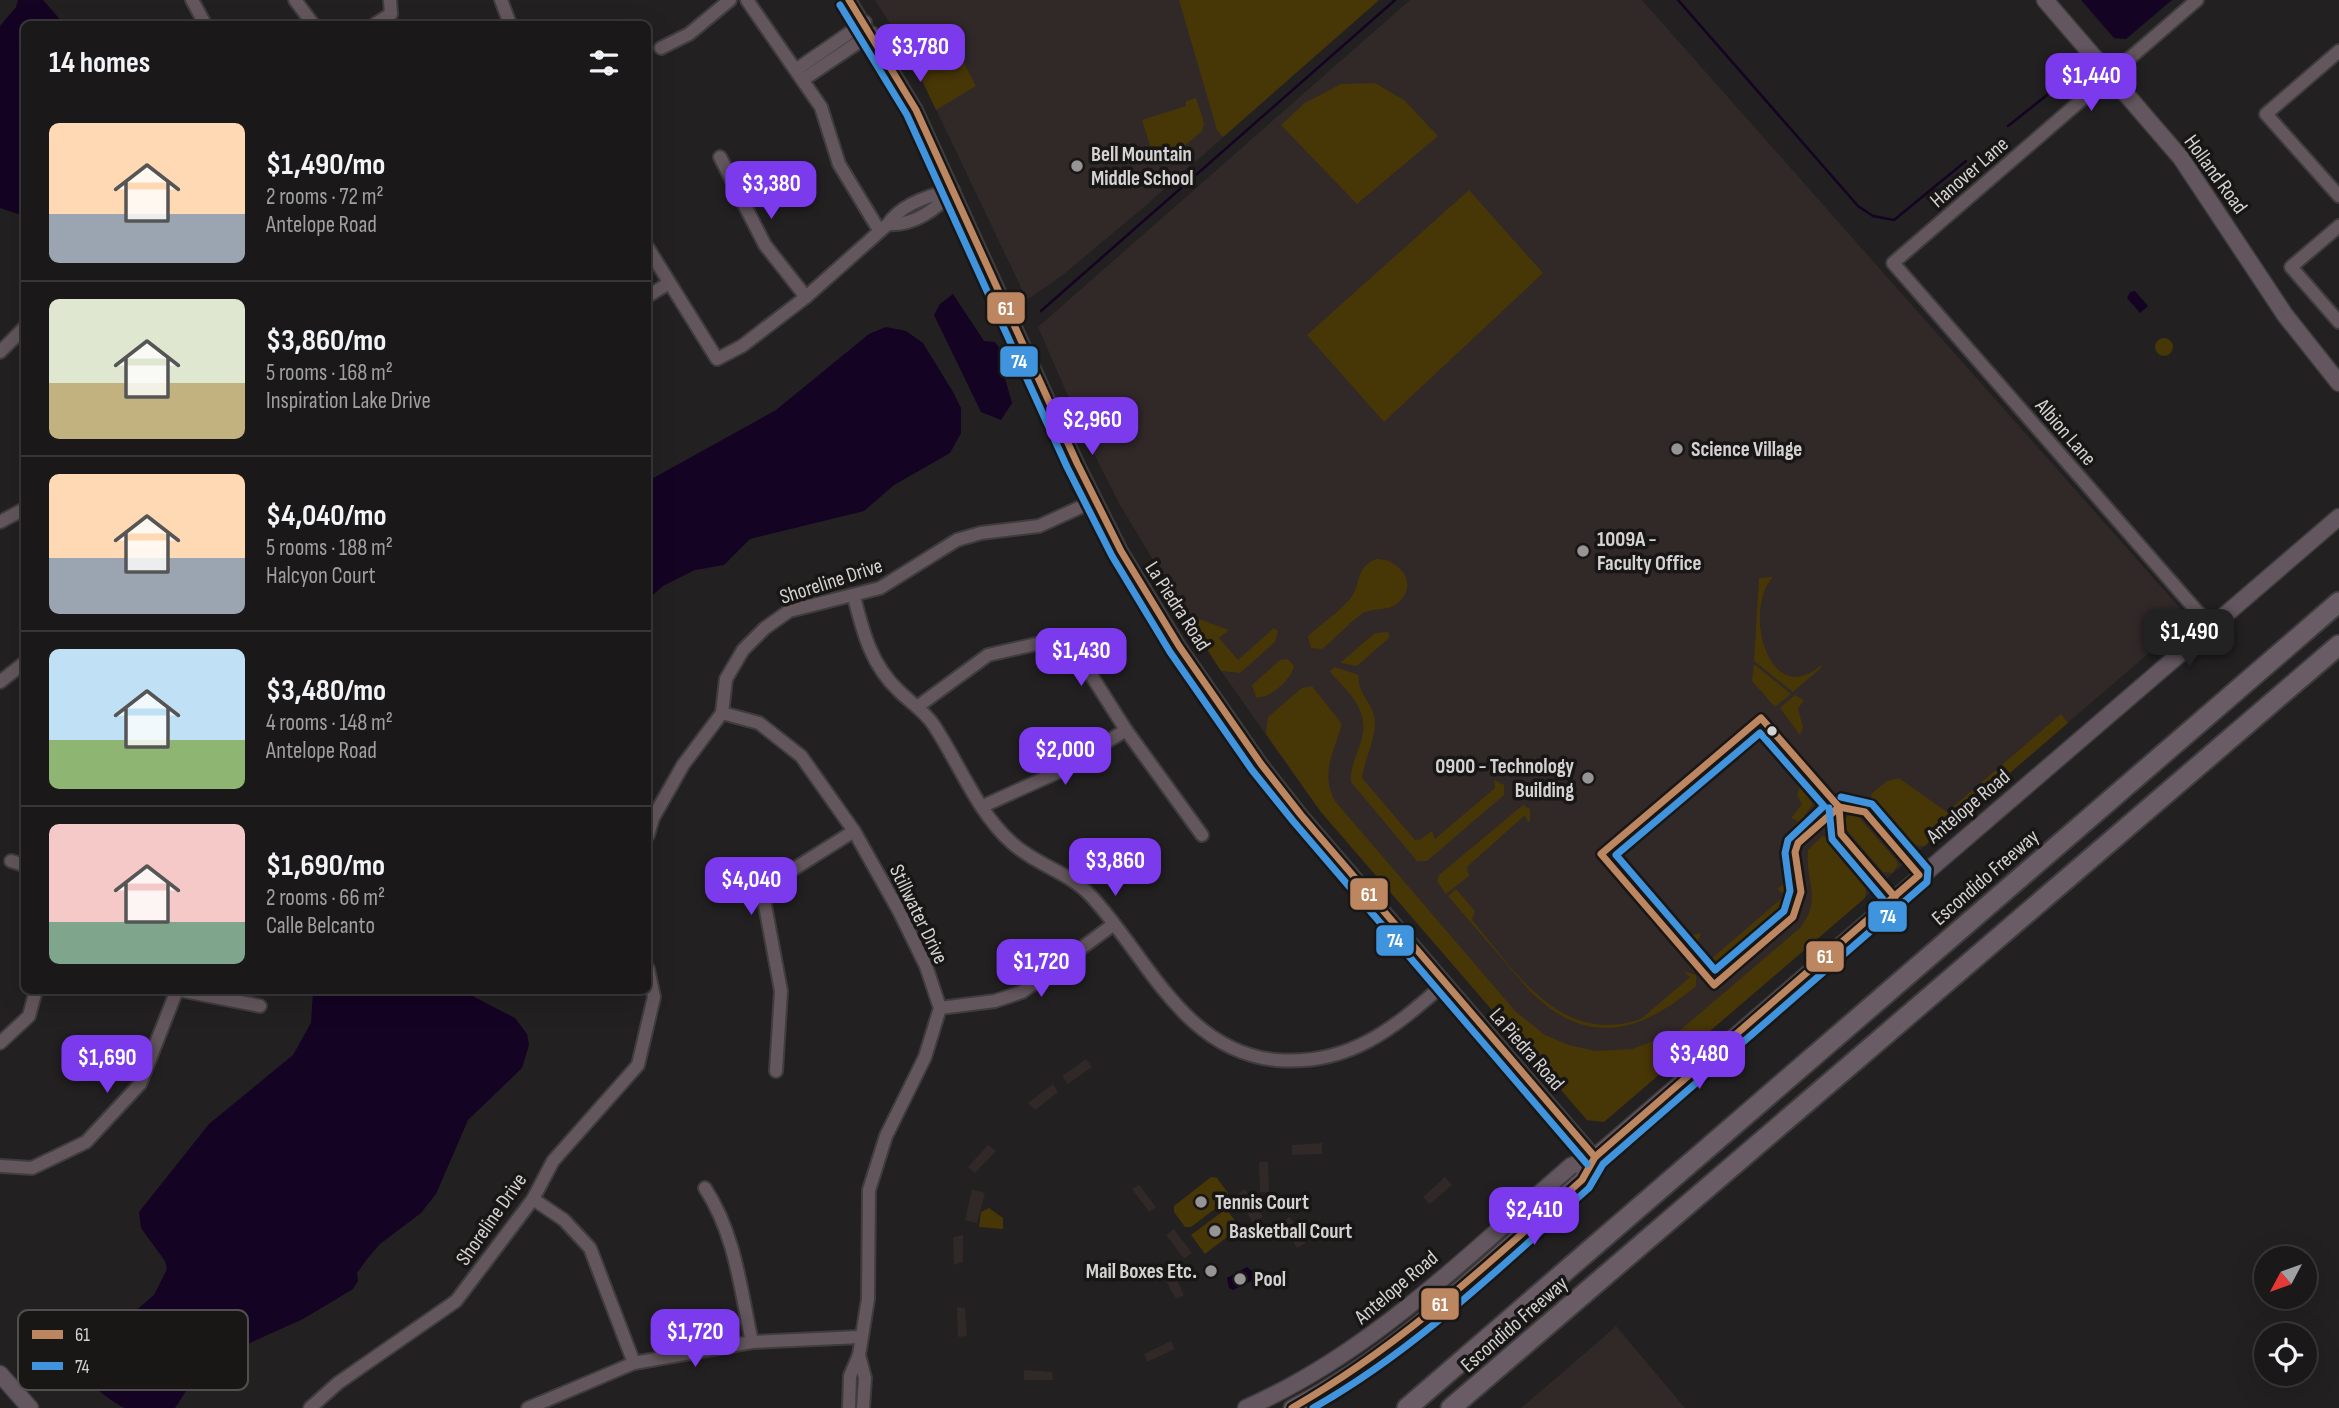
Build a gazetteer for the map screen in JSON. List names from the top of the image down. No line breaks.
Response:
{"streets":{"highway":["Escondido Freeway"],"main road":["Holland Road","Antelope Road"],"street":["Hanover Lane","Albion Lane","Shoreline Drive","La Piedra Road","Stillwater Drive"]},"crossings":[["Hanover Lane","Holland Road"],["Hanover Lane","Albion Lane"],["Albion Lane","Antelope Road"],["Shoreline Drive","La Piedra Road"],["Shoreline Drive","Stillwater Drive"],["La Piedra Road","Antelope Road"]],"places":["Bell Mountain Middle School","Science Village","1009A - Faculty Office","0900 - Technology Building","Tennis Court","Basketball Court","Mail Boxes Etc.","Pool"],"lines":["transit line 61","transit line 74"],"legend":["61","74"],"north":"bottom left","page":{"heading":"14 homes","price":["$3,780","$1,440","$3,380","$2,960","$1,490","$1,430","$2,000","$3,860","$4,040","$1,720","$3,480","$1,690","$2,410","$1,720"],"list":[{"name":"$1,490/mo","note":"2 rooms · 72 m² · Antelope Road"},{"name":"$3,860/mo","note":"5 rooms · 168 m² · Inspiration Lake Drive"},{"name":"$4,040/mo","note":"5 rooms · 188 m² · Halcyon Court"},{"name":"$3,480/mo","note":"4 rooms · 148 m² · Antelope Road"},{"name":"$1,690/mo","note":"2 rooms · 66 m² · Calle Belcanto"}]}}
